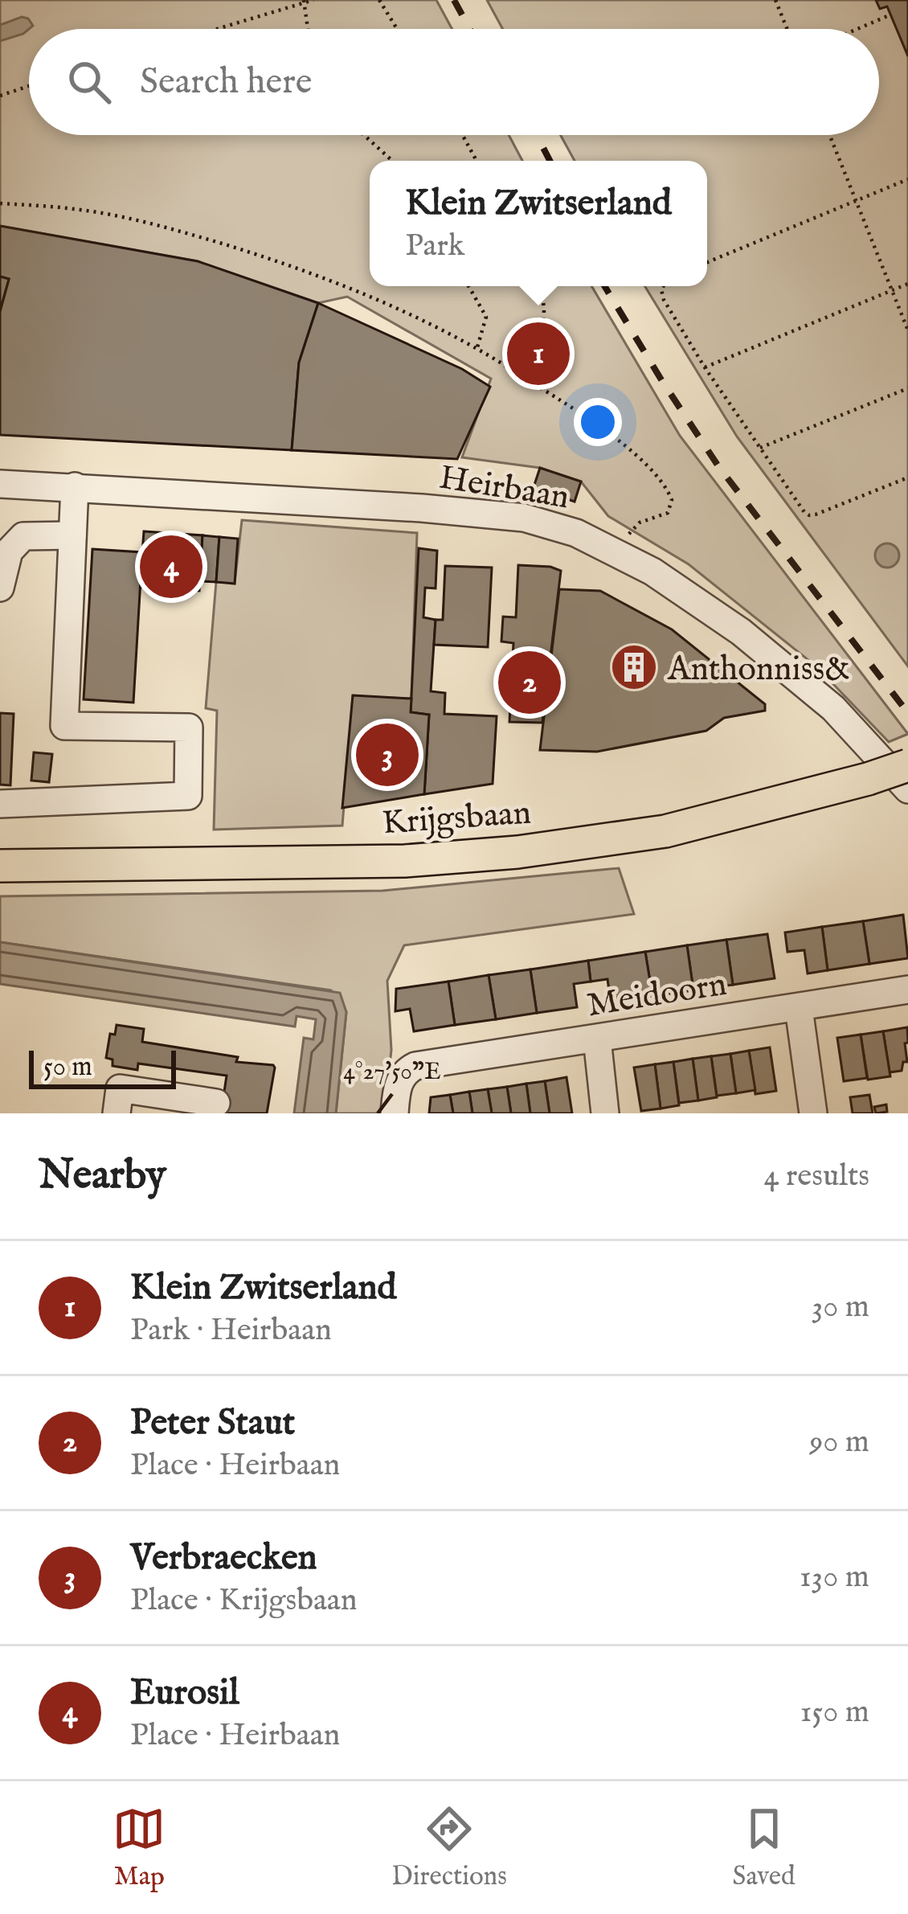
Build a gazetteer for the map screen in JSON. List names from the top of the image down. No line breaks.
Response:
{"streets":{"main road":["Krijgsbaan"],"street":["Heirbaan","Meidoorn"]},"places":{"building":["Anthonniss&"]},"scale_bar":"50 m","page":{"search":"Search here","popup":["Klein Zwitserland","Park"],"pins":["1","4","2","3"],"scale":"50 m","heading":["Nearby","4 results"],"list":[{"mark":"1","name":"Klein Zwitserland","note":"Park · Heirbaan","value":"30 m"},{"mark":"2","name":"Peter Staut","note":"Place · Heirbaan","value":"90 m"},{"mark":"3","name":"Verbraecken","note":"Place · Krijgsbaan","value":"130 m"},{"mark":"4","name":"Eurosil","note":"Place · Heirbaan","value":"150 m"}],"nav":["Map","Directions","Saved"]},"coordinates":["4°27'50\"E"]}
